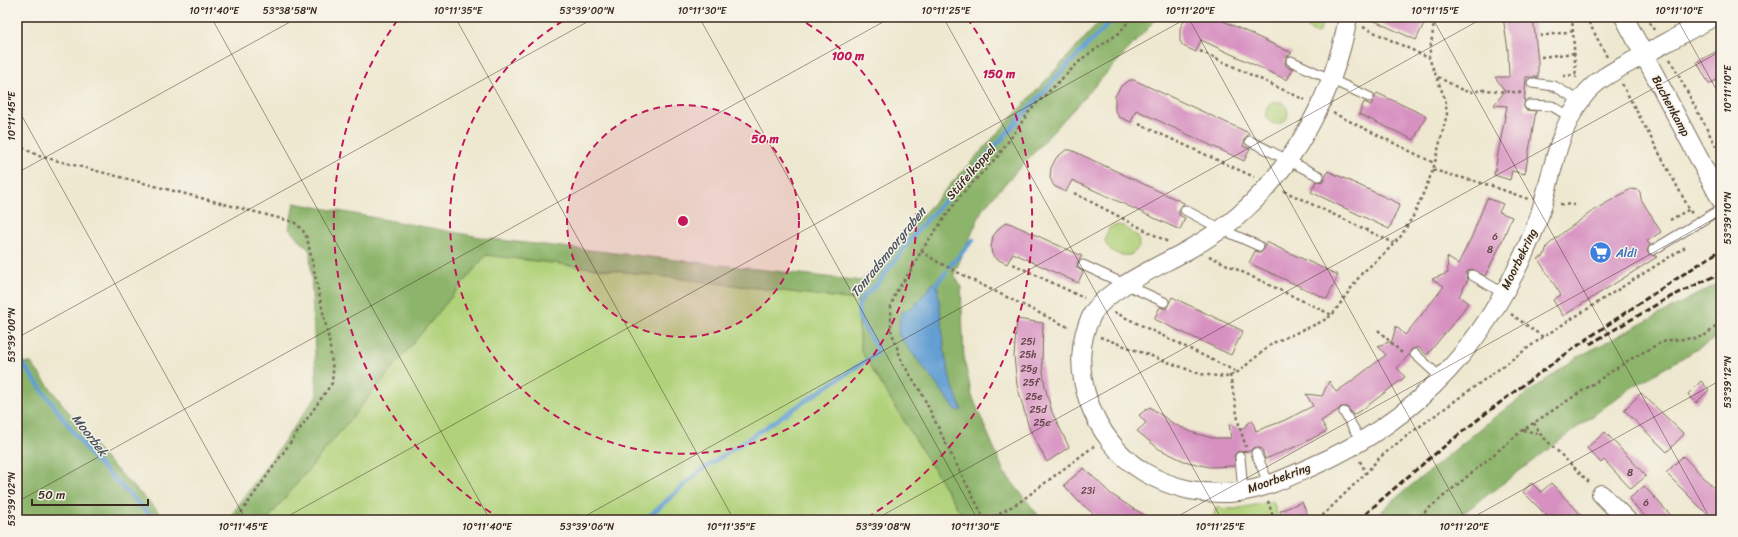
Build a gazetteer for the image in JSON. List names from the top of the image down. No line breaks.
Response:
{"streets":{"street":["Buchenkamp","Moorbekring"],"path":["Stüfelkoppel"]},"crossings":[["Buchenkamp","Moorbekring"]],"water":["Tonradsmoorgraben","Moorbek"],"places":{"supermarket":["Aldi"]},"house_numbers":["6","8","25i","25h","25g","25f","25e","25d","25c","8","23i","6"],"scale_bar":"50 m","coordinates":["10°11'40\"E","53°38'58\"N","10°11'35\"E","53°39'00\"N","10°11'30\"E","10°11'25\"E","10°11'20\"E","10°11'15\"E","10°11'10\"E","10°11'45\"E","53°39'10\"N","53°39'12\"N","53°39'02\"N","53°39'06\"N","53°39'08\"N"],"rings":["100 m","150 m","50 m"]}
